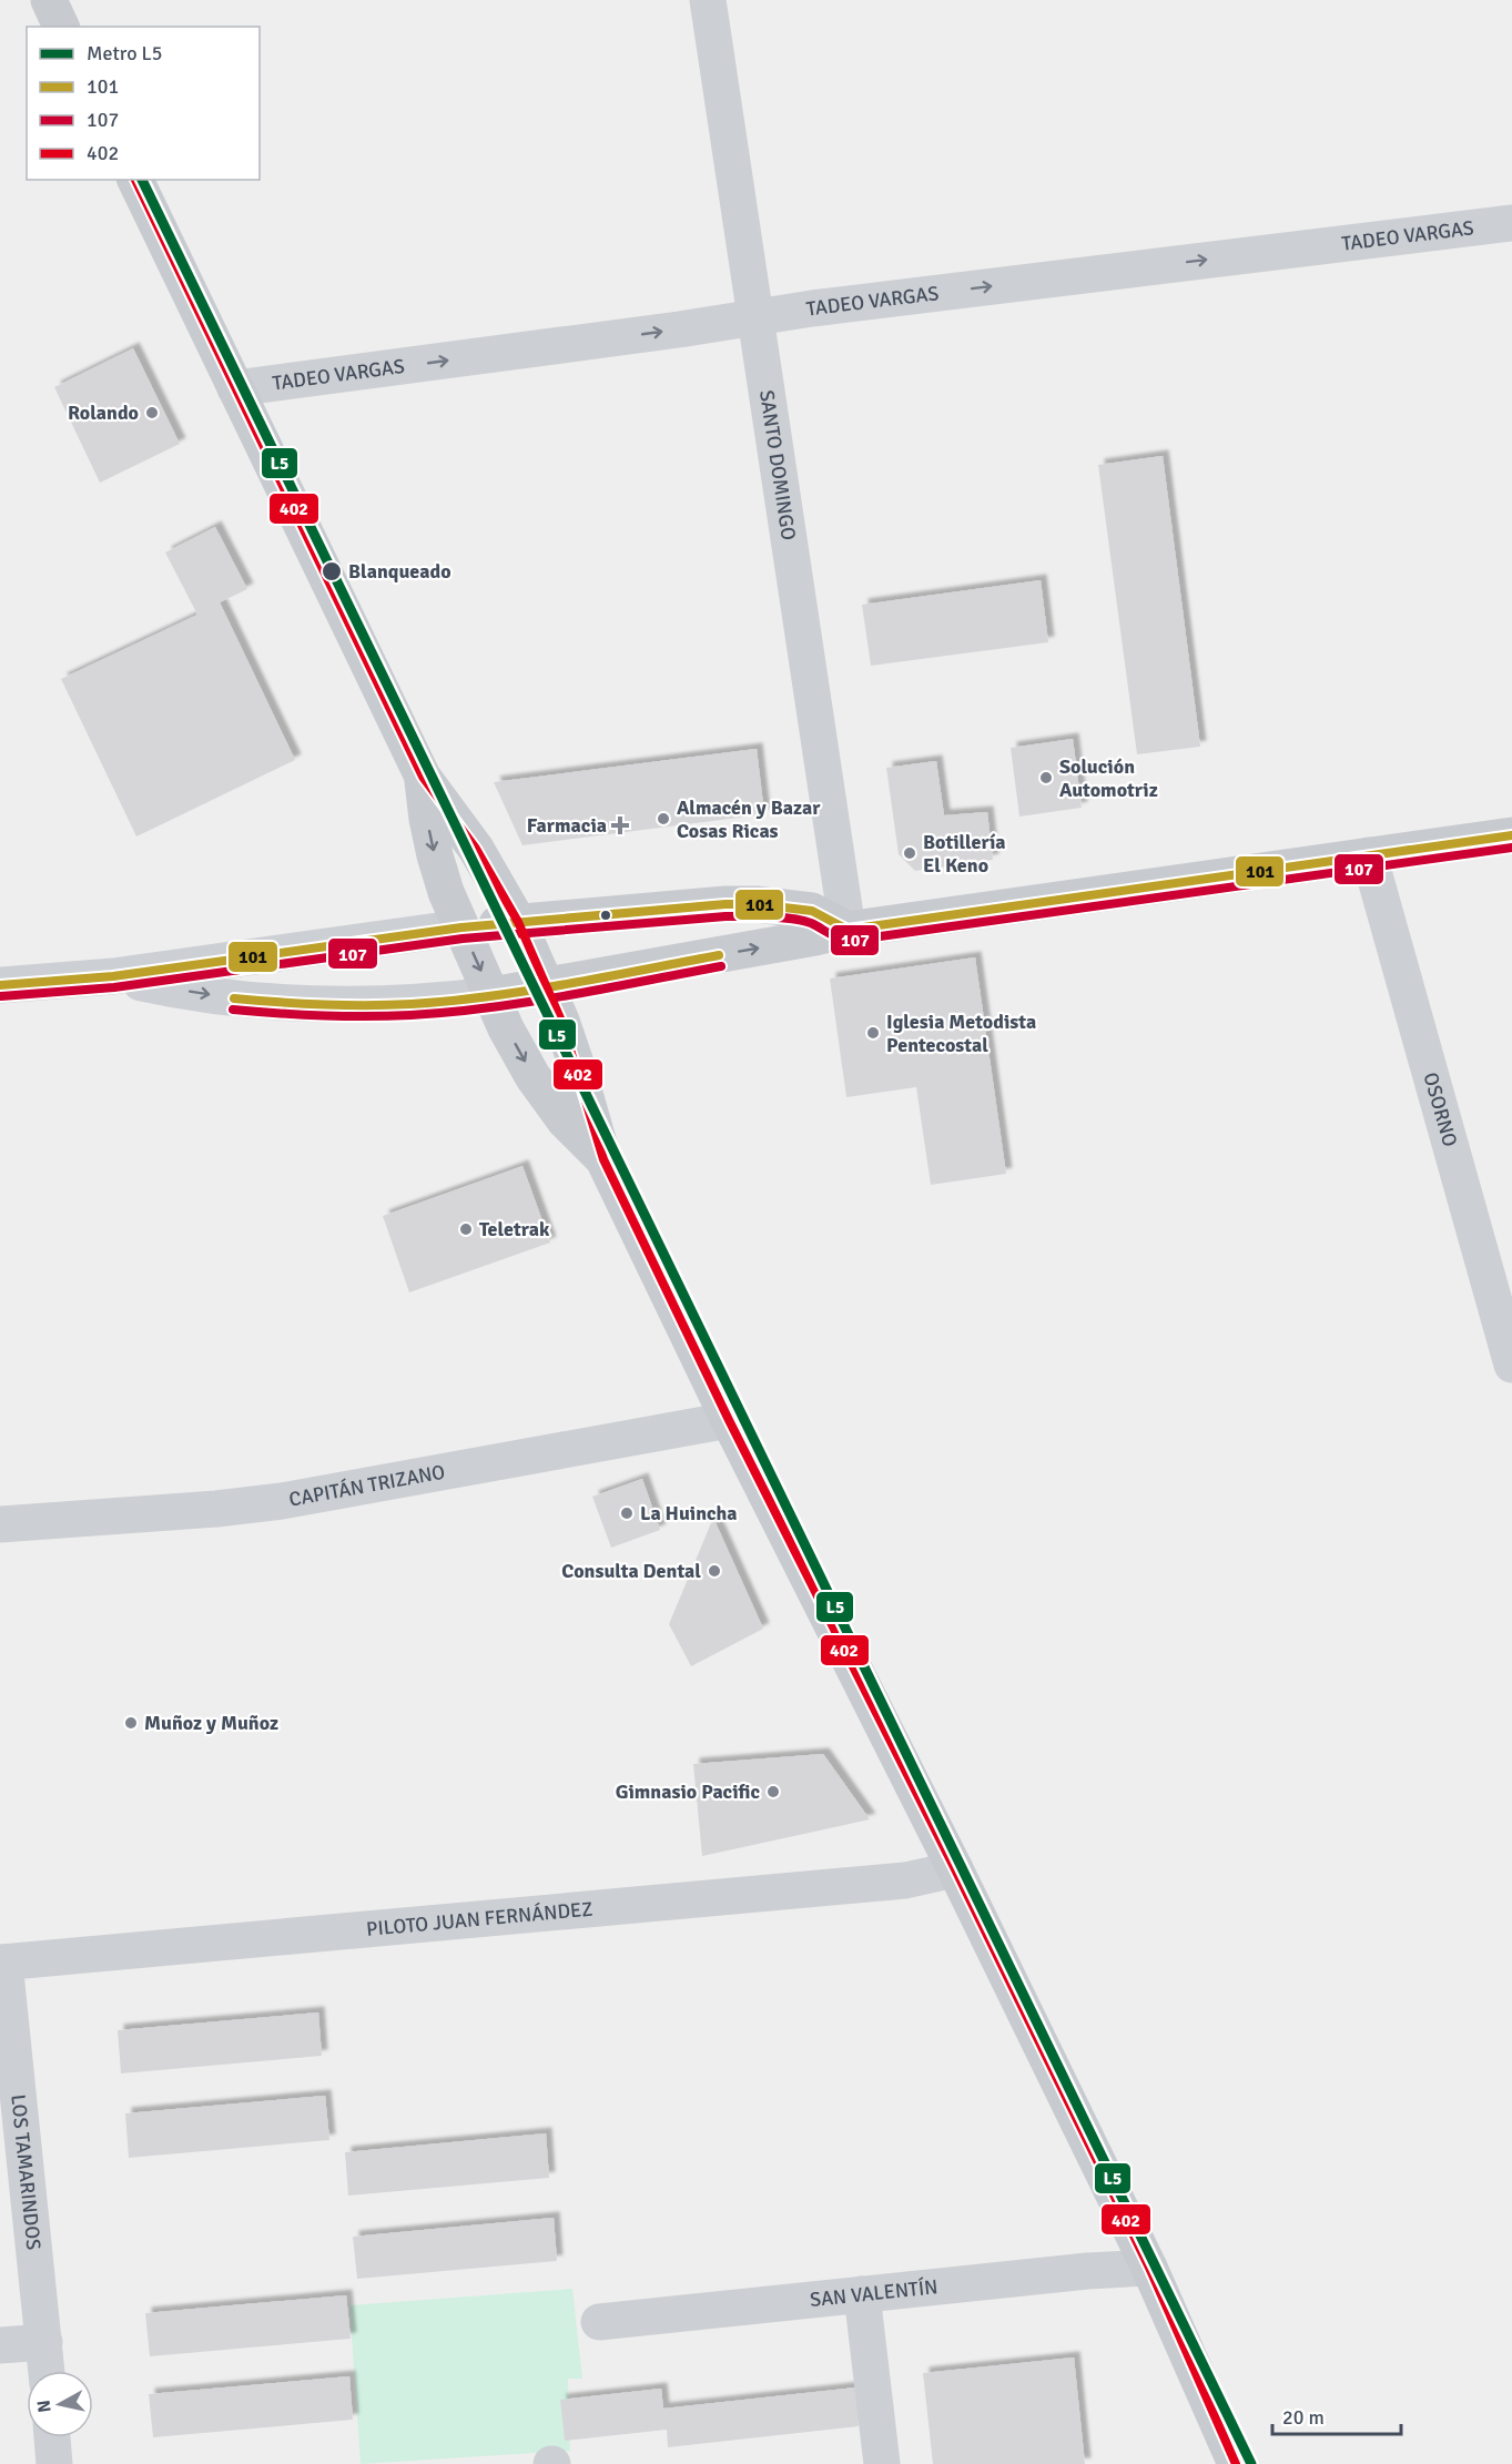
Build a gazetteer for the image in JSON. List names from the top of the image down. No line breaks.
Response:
{"streets":{"street":["TADEO VARGAS","SANTO DOMINGO","OSORNO","CAPITÁN TRIZANO","PILOTO JUAN FERNÁNDEZ","LOS TAMARINDOS","SAN VALENTÍN"]},"crossings":[["TADEO VARGAS","SANTO DOMINGO"],["PILOTO JUAN FERNÁNDEZ","LOS TAMARINDOS"]],"one_way":["TADEO VARGAS"],"places":{"other":["Rolando","Blanqueado","Solución Automotriz","Almacén y Bazar Cosas Ricas","Botillería El Keno","Iglesia Metodista Pentecostal","Teletrak","La Huincha","Consulta Dental","Muñoz y Muñoz","Gimnasio Pacific"],"health":["Farmacia"]},"lines":["metro line L5","transit line 402","transit line 101","transit line 107"],"legend":["Metro L5","101","107","402"],"scale_bar":"20 m","north":"left"}
